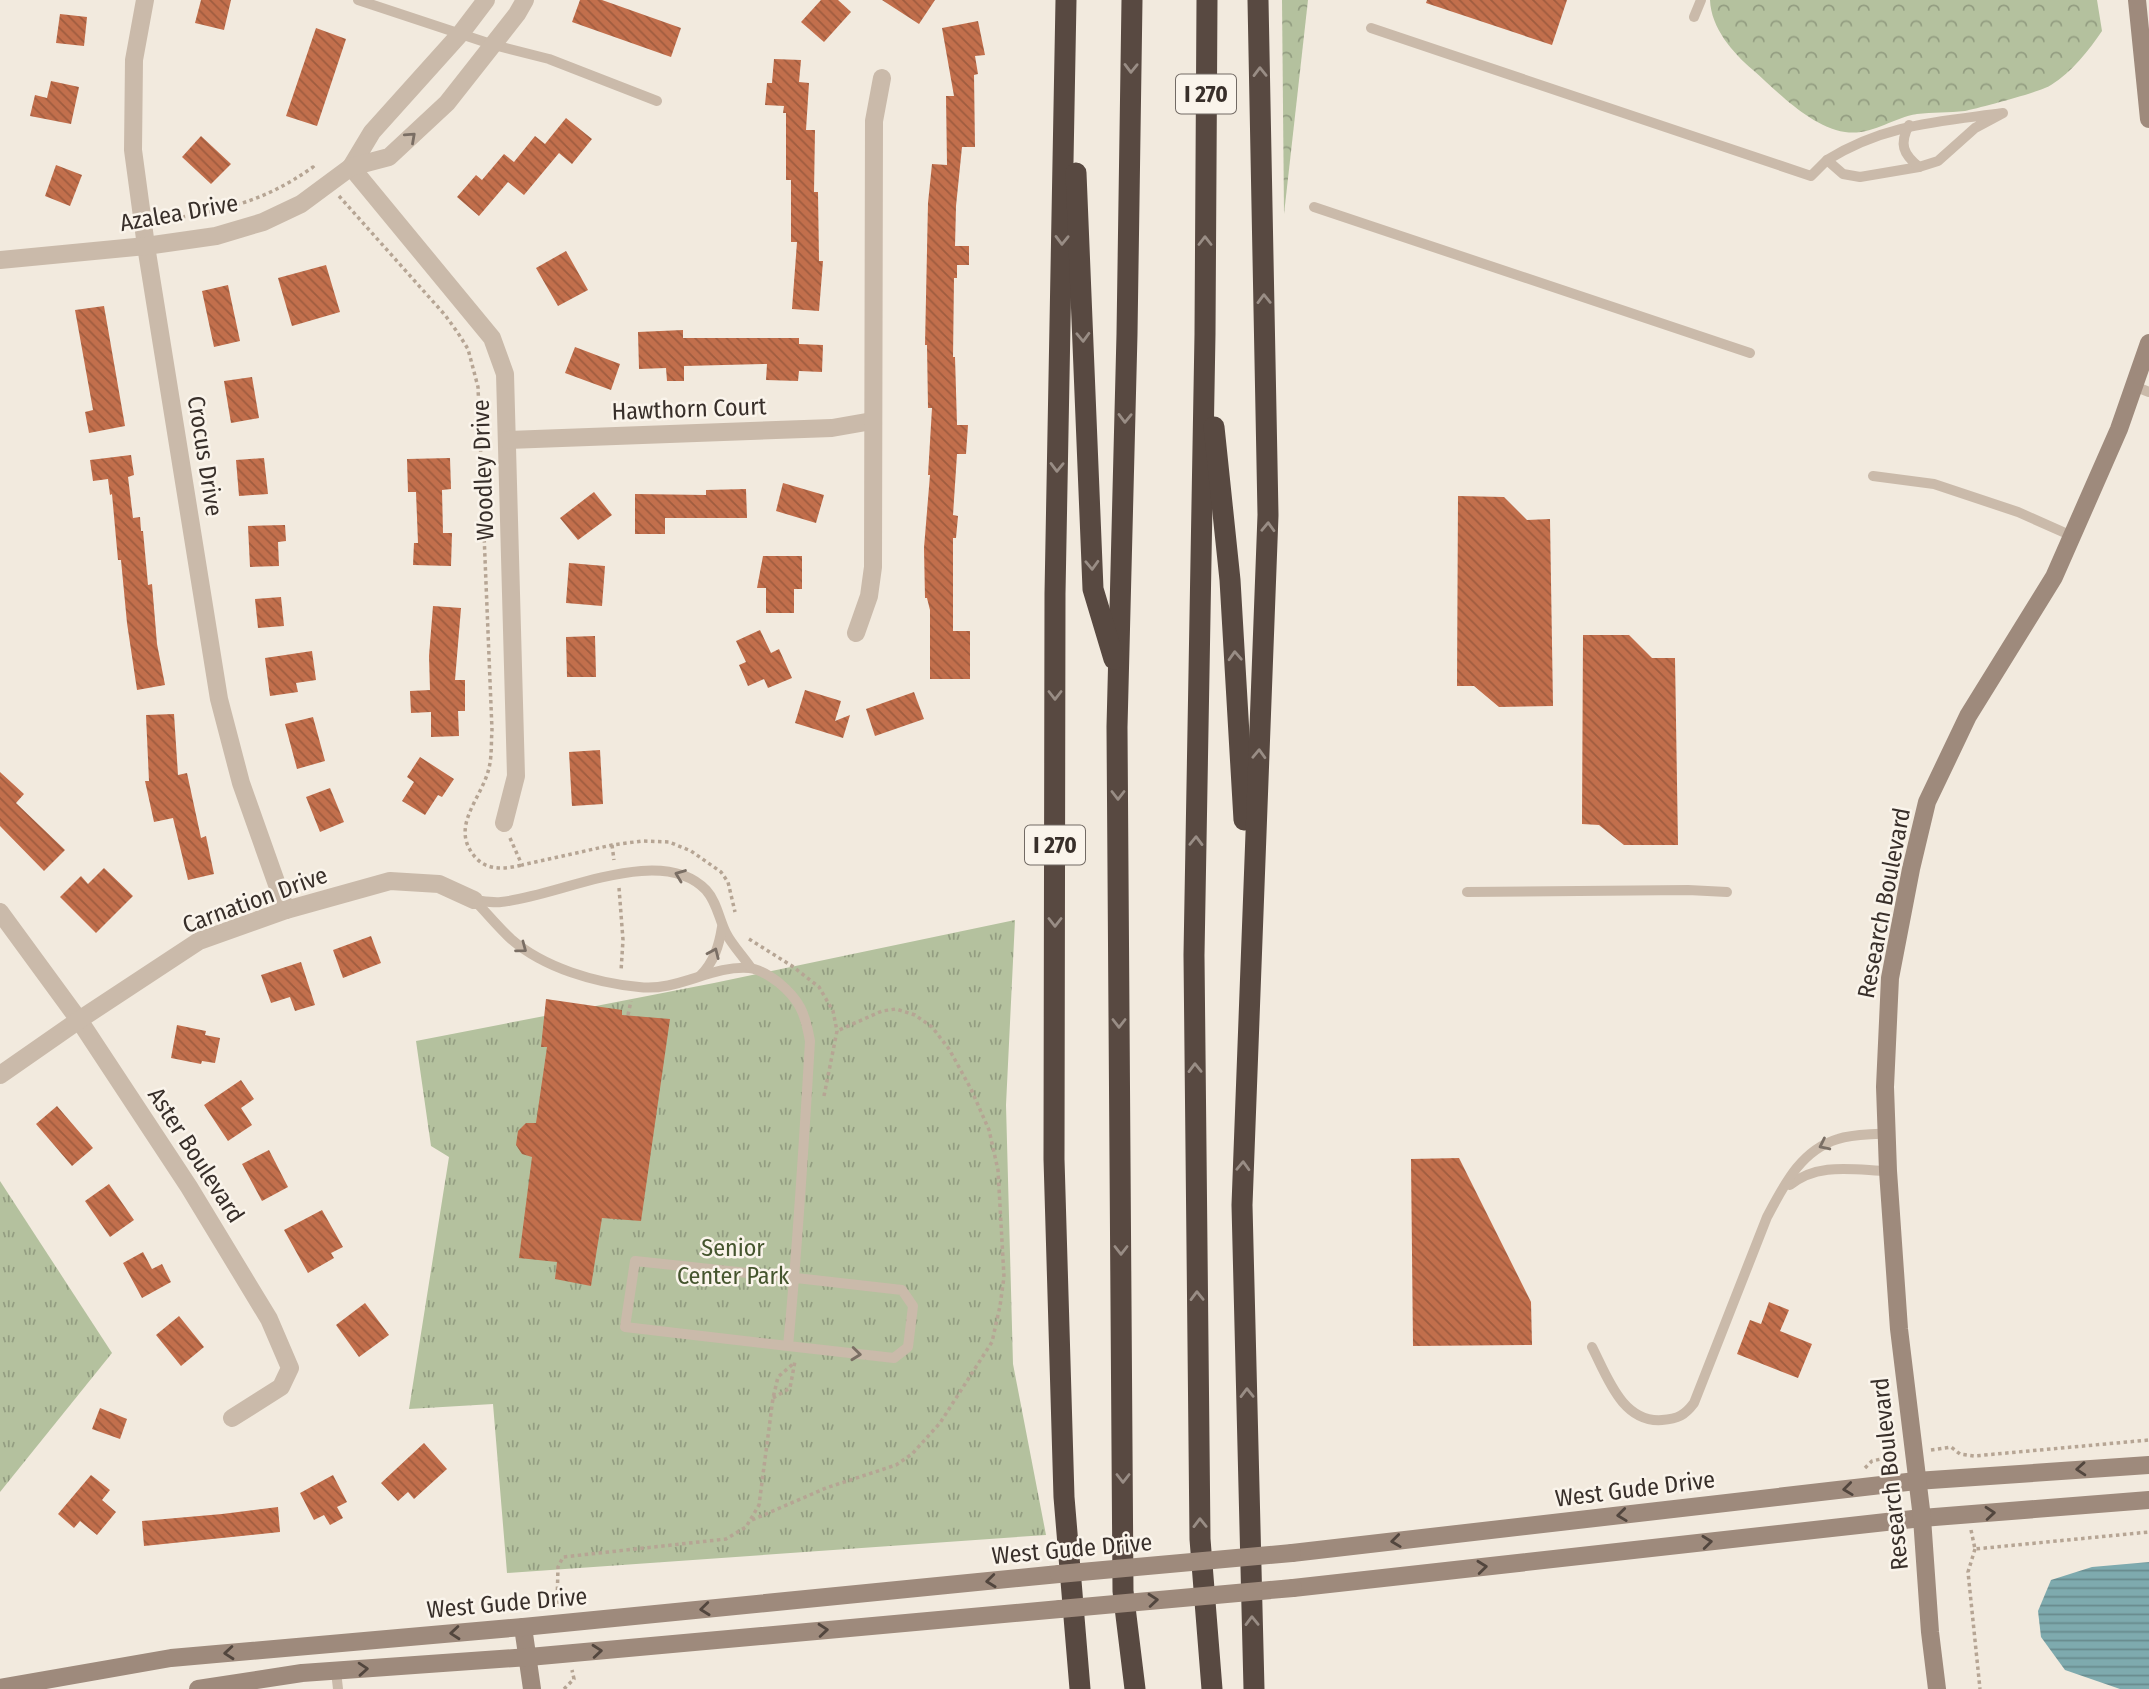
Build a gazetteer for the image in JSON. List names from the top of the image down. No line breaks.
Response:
{"streets":{"highway":["I 270"],"main road":["Research Boulevard","West Gude Drive"],"street":["Azalea Drive","Hawthorn Court","Crocus Drive","Woodley Drive","Carnation Drive","Aster Boulevard"]},"crossings":[["Azalea Drive","Crocus Drive"],["Azalea Drive","Woodley Drive"],["Hawthorn Court","Woodley Drive"],["Crocus Drive","Carnation Drive"],["Carnation Drive","Aster Boulevard"],["Research Boulevard","West Gude Drive"]],"parks":["Senior Center Park"]}
